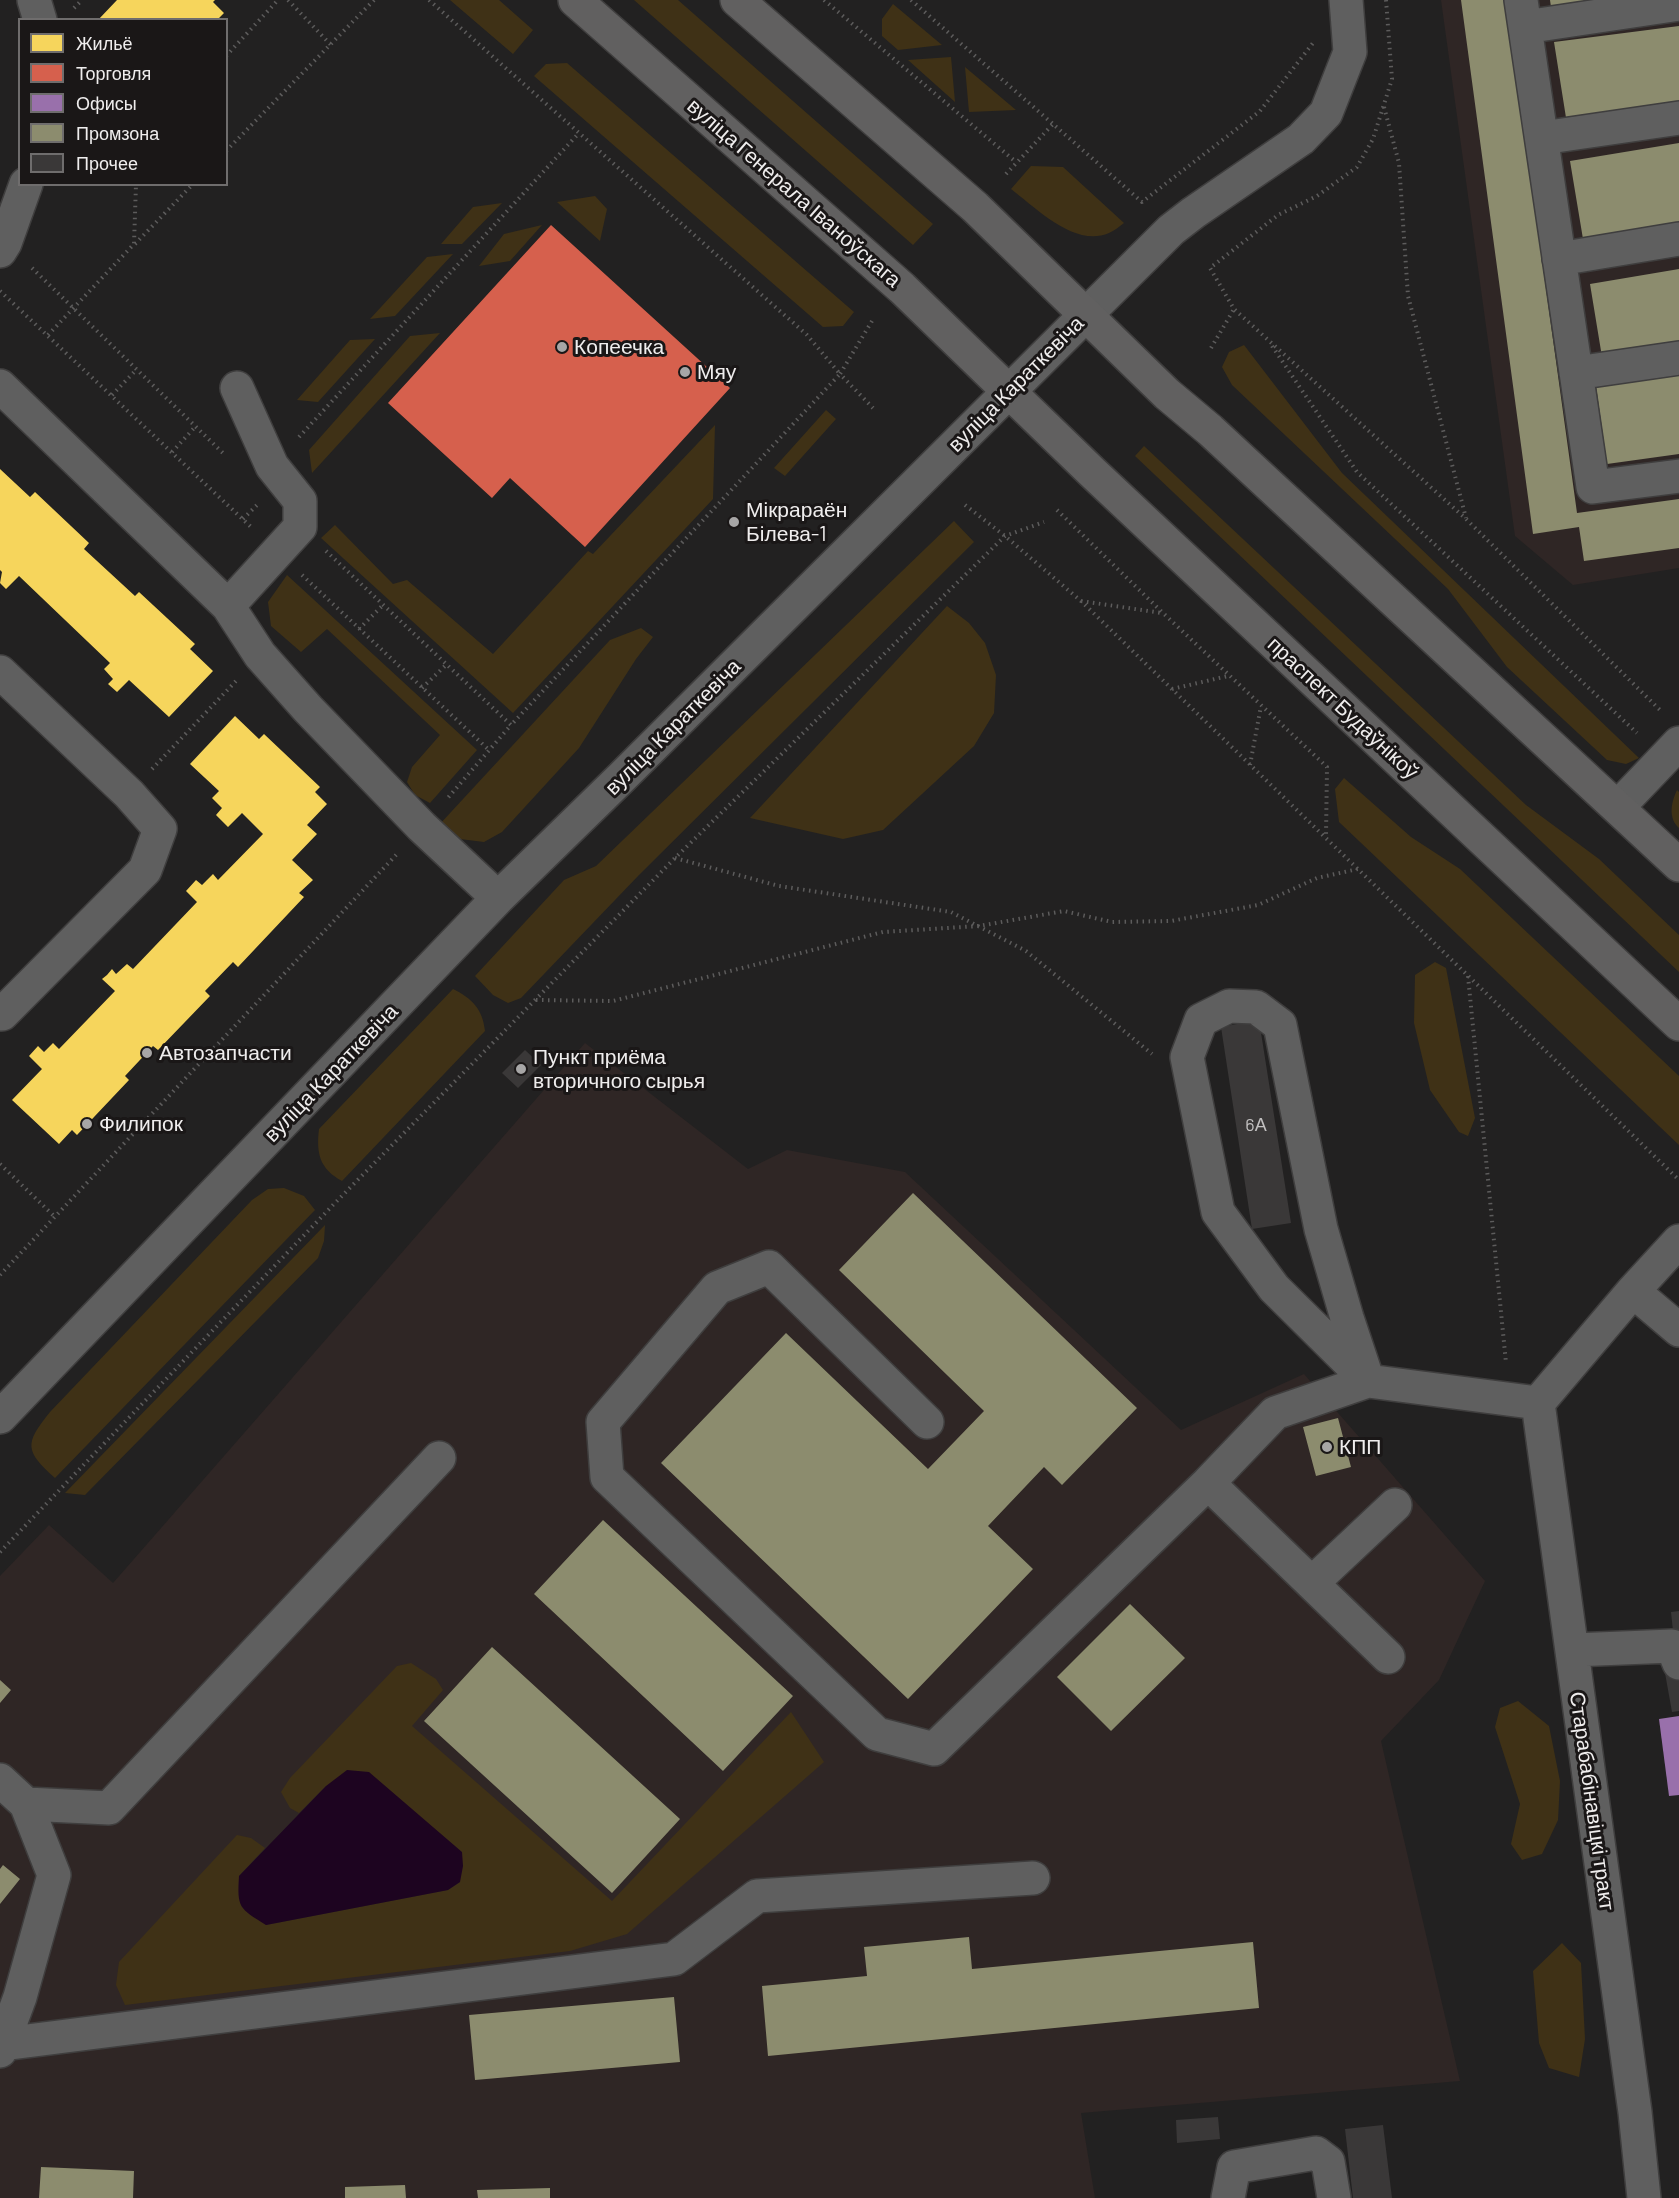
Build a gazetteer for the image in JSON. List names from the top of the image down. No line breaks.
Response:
{"streets":{"main road":["вуліца Генерала Іваноўскага","праспект Будаўнікоў"],"street":["вуліца Караткевіча","Старабабінавіцкі тракт"]},"crossings":[["вуліца Генерала Іваноўскага","вуліца Караткевіча"],["вуліца Генерала Іваноўскага","праспект Будаўнікоў"],["вуліца Караткевіча","праспект Будаўнікоў"]],"places":["Копеечка","Мяу","Мікрараён Білева-1","Автозапчасти","Пункт приёма вторичного сырья","Филипок","КПП"],"house_numbers":["6А"],"legend":["Жильё","Торговля","Офисы","Промзона","Прочее"]}
